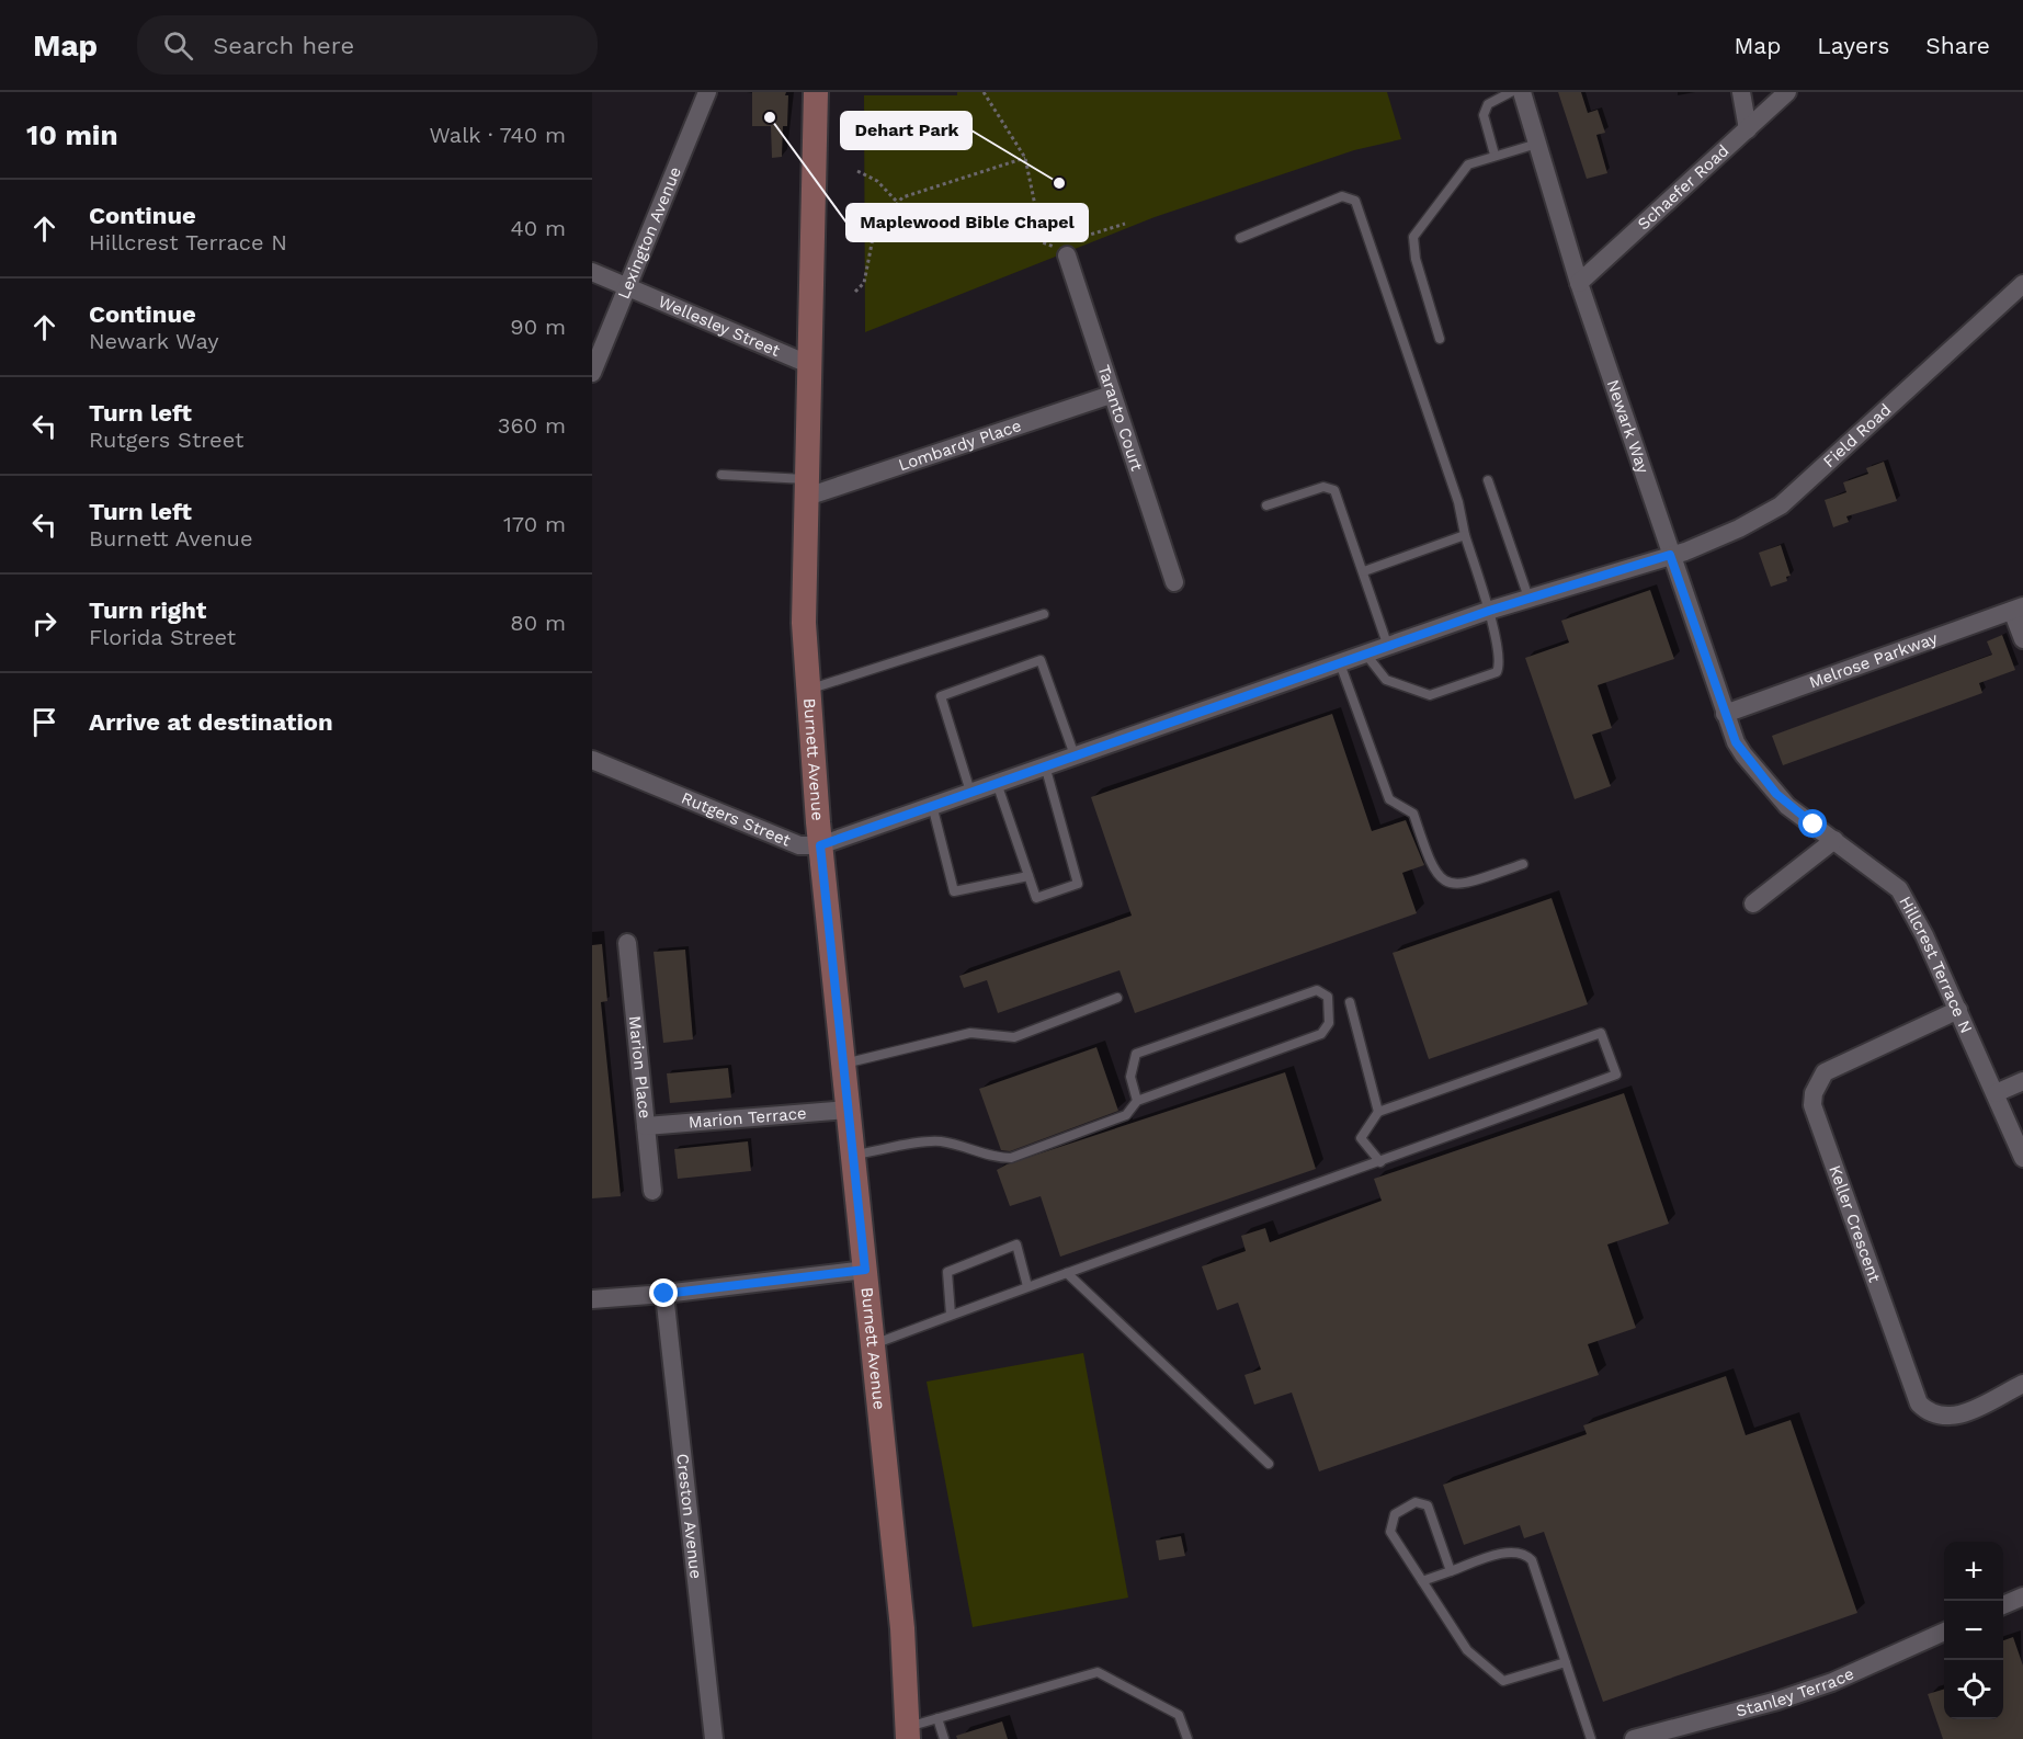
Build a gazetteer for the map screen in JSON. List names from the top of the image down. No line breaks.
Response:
{"streets":{"street":["Schaefer Road","Lexington Avenue","Wellesley Street","Taranto Court","Newark Way","Field Road","Lombardy Place","Melrose Parkway","Burnett Avenue","Rutgers Street","Hillcrest Terrace N","Marion Place","Marion Terrace","Keller Crescent","Creston Avenue","Stanley Terrace"]},"crossings":[["Schaefer Road","Newark Way"],["Lexington Avenue","Wellesley Street"],["Wellesley Street","Burnett Avenue"],["Taranto Court","Lombardy Place"],["Newark Way","Field Road"],["Newark Way","Melrose Parkway"],["Newark Way","Rutgers Street"],["Newark Way","Hillcrest Terrace N"],["Field Road","Rutgers Street"],["Lombardy Place","Burnett Avenue"],["Burnett Avenue","Rutgers Street"],["Burnett Avenue","Marion Terrace"],["Hillcrest Terrace N","Keller Crescent"],["Marion Place","Marion Terrace"]],"places":["Maplewood Bible Chapel","Dehart Park"],"page":{"header":"Map","search":"Search here","nav":["Map","Layers","Share"],"heading":["10 min","Walk · 740 m"],"list":[["Continue","Hillcrest Terrace N","40 m"],["Continue","Newark Way","90 m"],["Turn left","Rutgers Street","360 m"],["Turn left","Burnett Avenue","170 m"],["Turn right","Florida Street","80 m"],"Arrive at destination"],"map_buttons":["+","−"]}}
